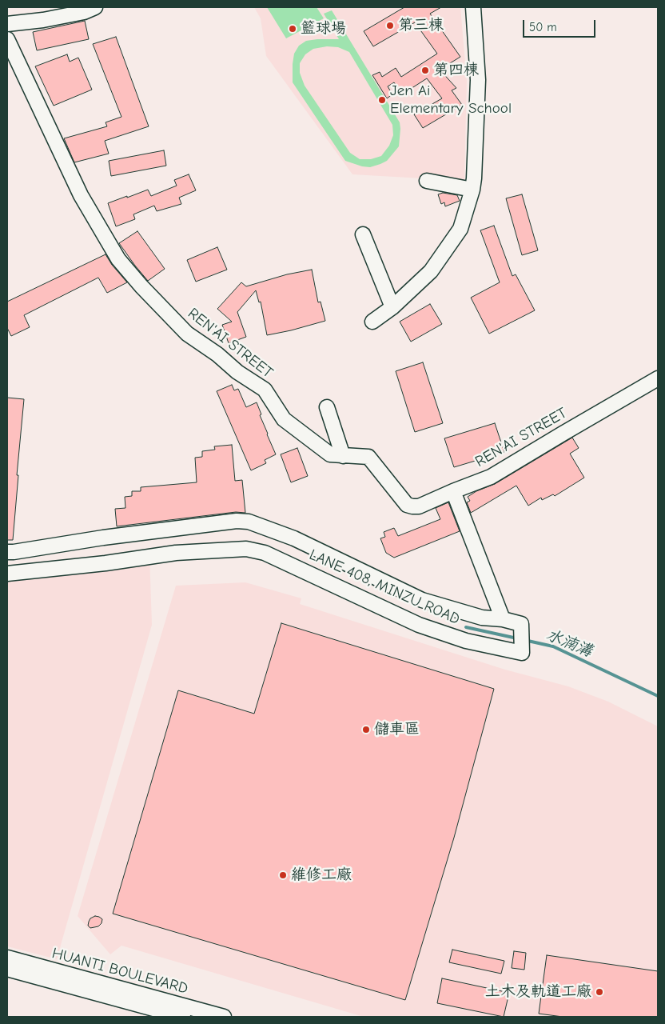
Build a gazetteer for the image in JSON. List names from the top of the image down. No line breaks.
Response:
{"streets":{"street":["REN'AI STREET","LANE 408, MINZU ROAD","HUANTI BOULEVARD"]},"water":["水湳溝"],"places":["第三棟","籃球場","第四棟","Jen Ai Elementary School","儲車區","維修工廠","土木及軌道工廠"],"scale_bar":"50 m"}
